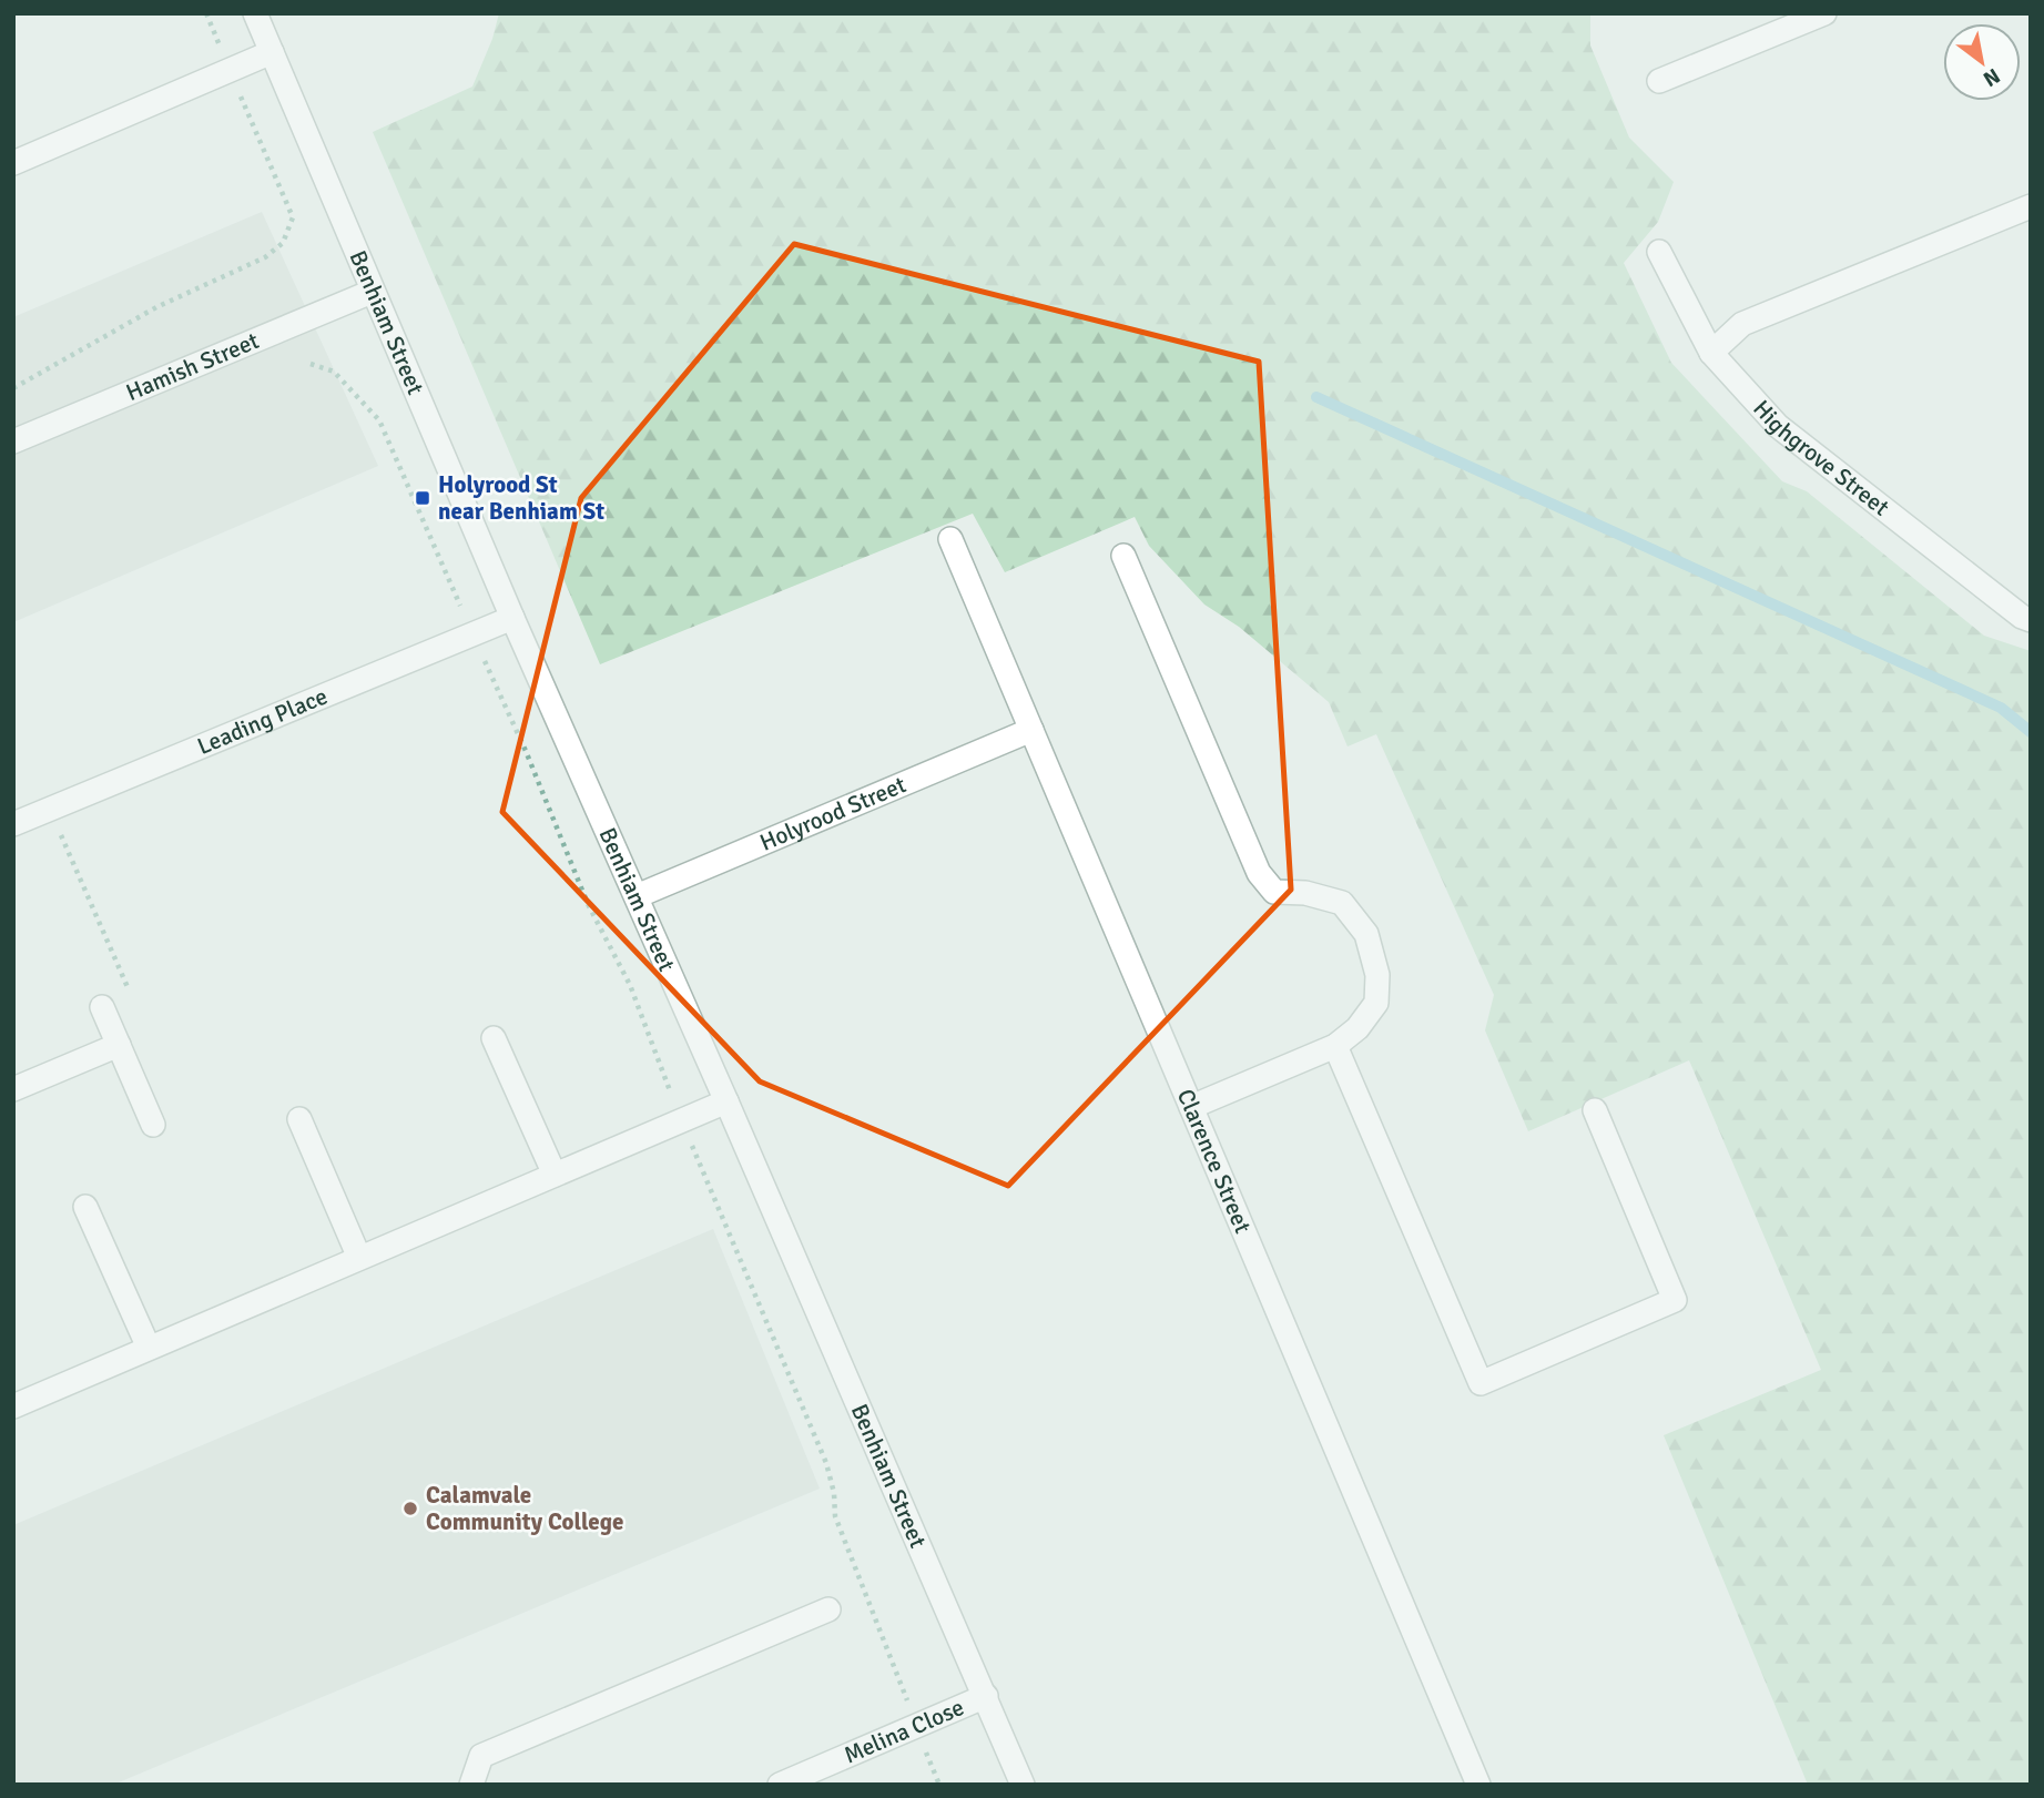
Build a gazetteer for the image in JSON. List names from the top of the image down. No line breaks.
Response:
{"streets":{"street":["Benhiam Street","Hamish Street","Highgrove Street","Leading Place","Holyrood Street","Clarence Street","Melina Close"]},"crossings":[["Benhiam Street","Hamish Street"],["Benhiam Street","Leading Place"],["Benhiam Street","Holyrood Street"],["Benhiam Street","Melina Close"],["Holyrood Street","Clarence Street"]],"places":{"transit":["Holyrood St near Benhiam St"],"other":["Calamvale Community College"]},"north":"bottom right"}
